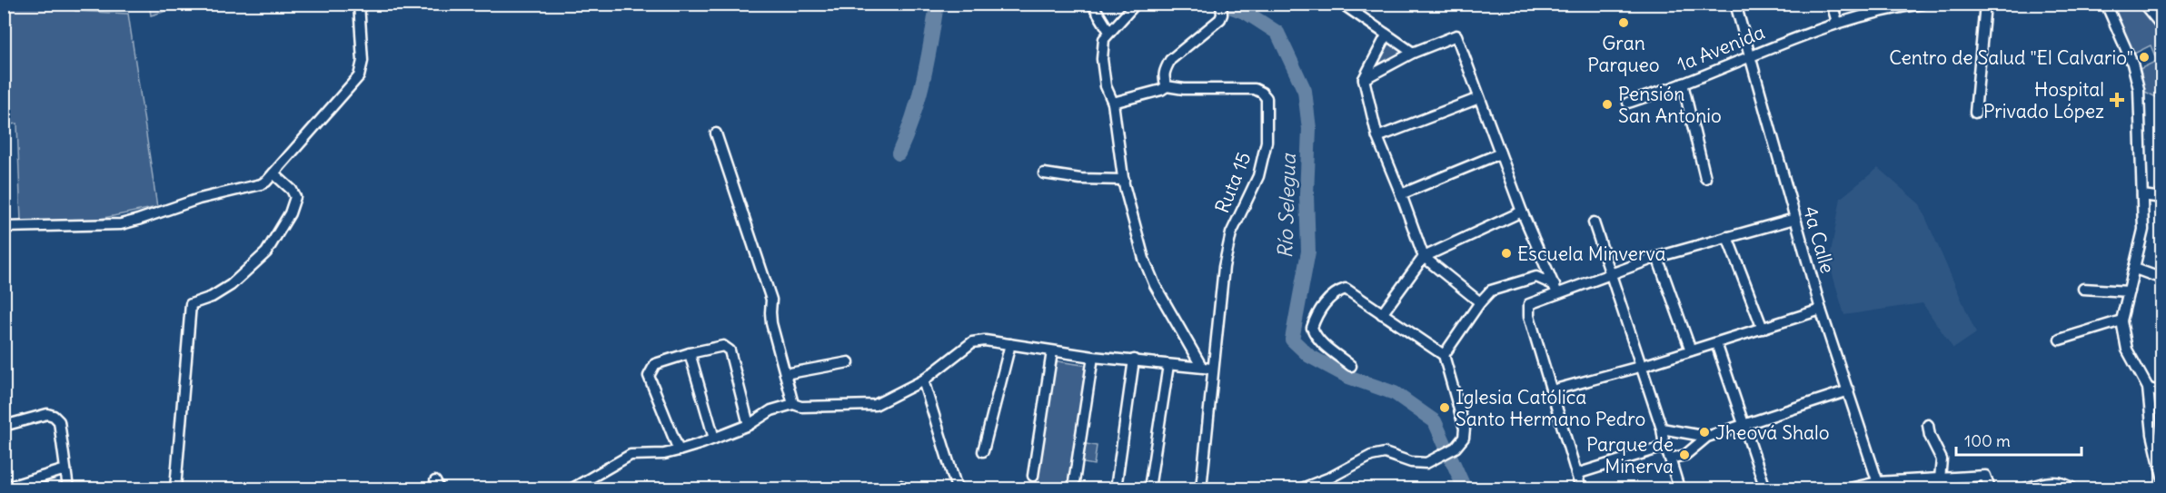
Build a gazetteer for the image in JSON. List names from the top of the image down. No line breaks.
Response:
{"streets":{"street":["1a Avenida","Ruta 15","4a Calle"]},"crossings":[["1a Avenida","4a Calle"]],"water":["Río Selegua"],"places":{"other":["Gran Parqueo","Centro de Salud \"El Calvario\"","Pensión San Antonio","Escuela Minverva","Iglesia Católica Santo Hermano Pedro","Jheová Shalo","Parque de Minerva"],"health":["Hospital Privado López"]},"scale_bar":"100 m"}
